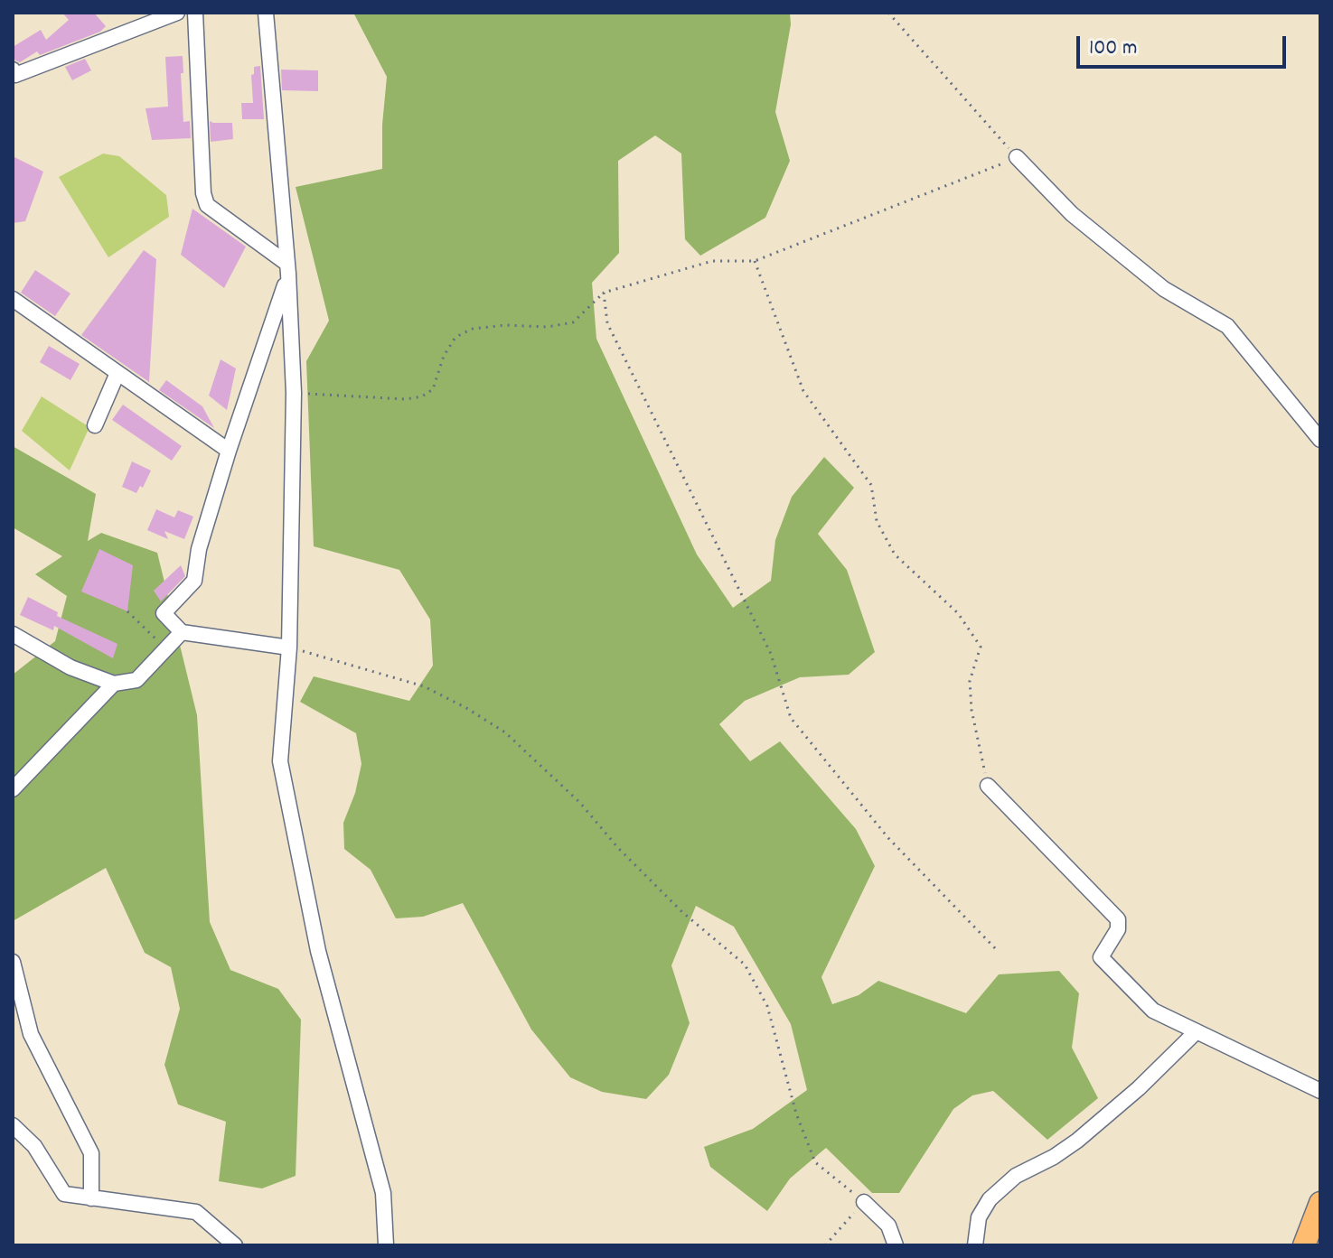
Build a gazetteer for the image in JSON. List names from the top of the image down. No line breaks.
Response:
{"scale_bar":"100 m"}
